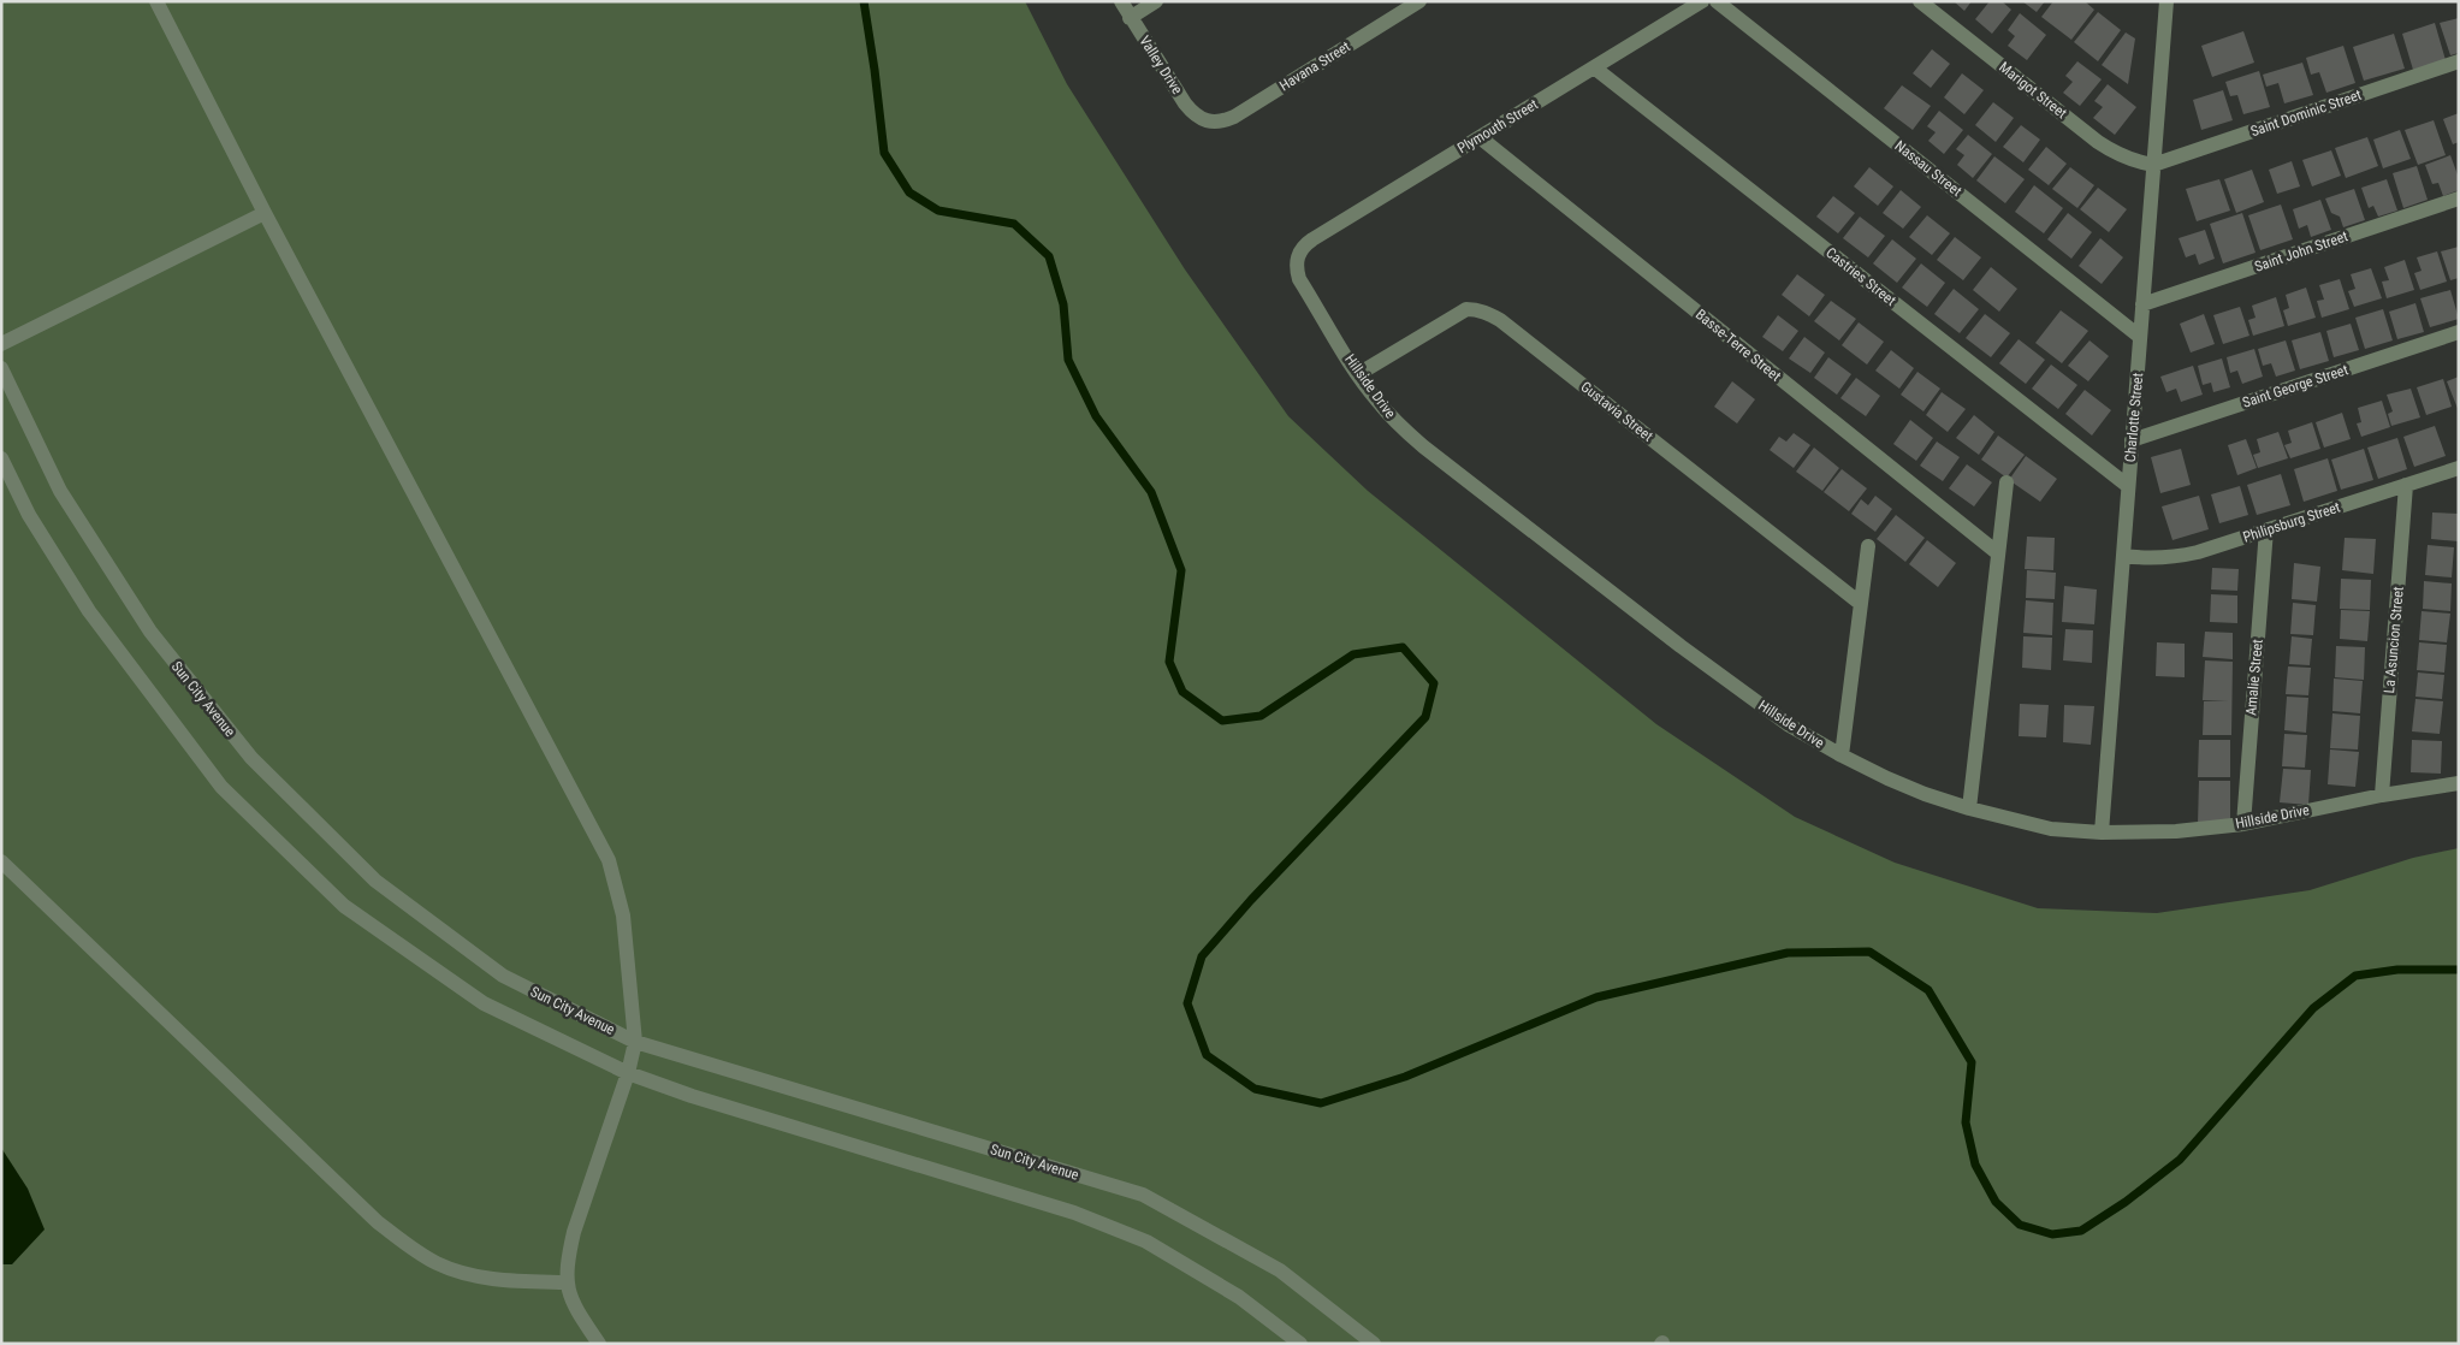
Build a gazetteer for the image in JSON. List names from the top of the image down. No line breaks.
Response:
{"streets":{"street":["Valley Drive","Havana Street","Marigot Street","Saint Dominic Street","Plymouth Street","Nassau Street","Saint John Street","Castries Street","Basse-Terre Street","Hillside Drive","Saint George Street","Gustavia Street","Charlotte Street","Philipsburg Street","La Asuncion Street","Amalie Street","Sun City Avenue"]},"crossings":[["Valley Drive","Havana Street"],["Marigot Street","Saint Dominic Street"],["Marigot Street","Charlotte Street"],["Saint Dominic Street","Charlotte Street"],["Plymouth Street","Castries Street"],["Plymouth Street","Basse-Terre Street"],["Plymouth Street","Hillside Drive"],["Nassau Street","Charlotte Street"],["Saint John Street","Charlotte Street"],["Castries Street","Charlotte Street"],["Hillside Drive","Gustavia Street"],["Hillside Drive","Charlotte Street"],["Hillside Drive","La Asuncion Street"],["Hillside Drive","Amalie Street"],["Saint George Street","Charlotte Street"],["Charlotte Street","Philipsburg Street"],["Philipsburg Street","La Asuncion Street"],["Philipsburg Street","Amalie Street"]]}
